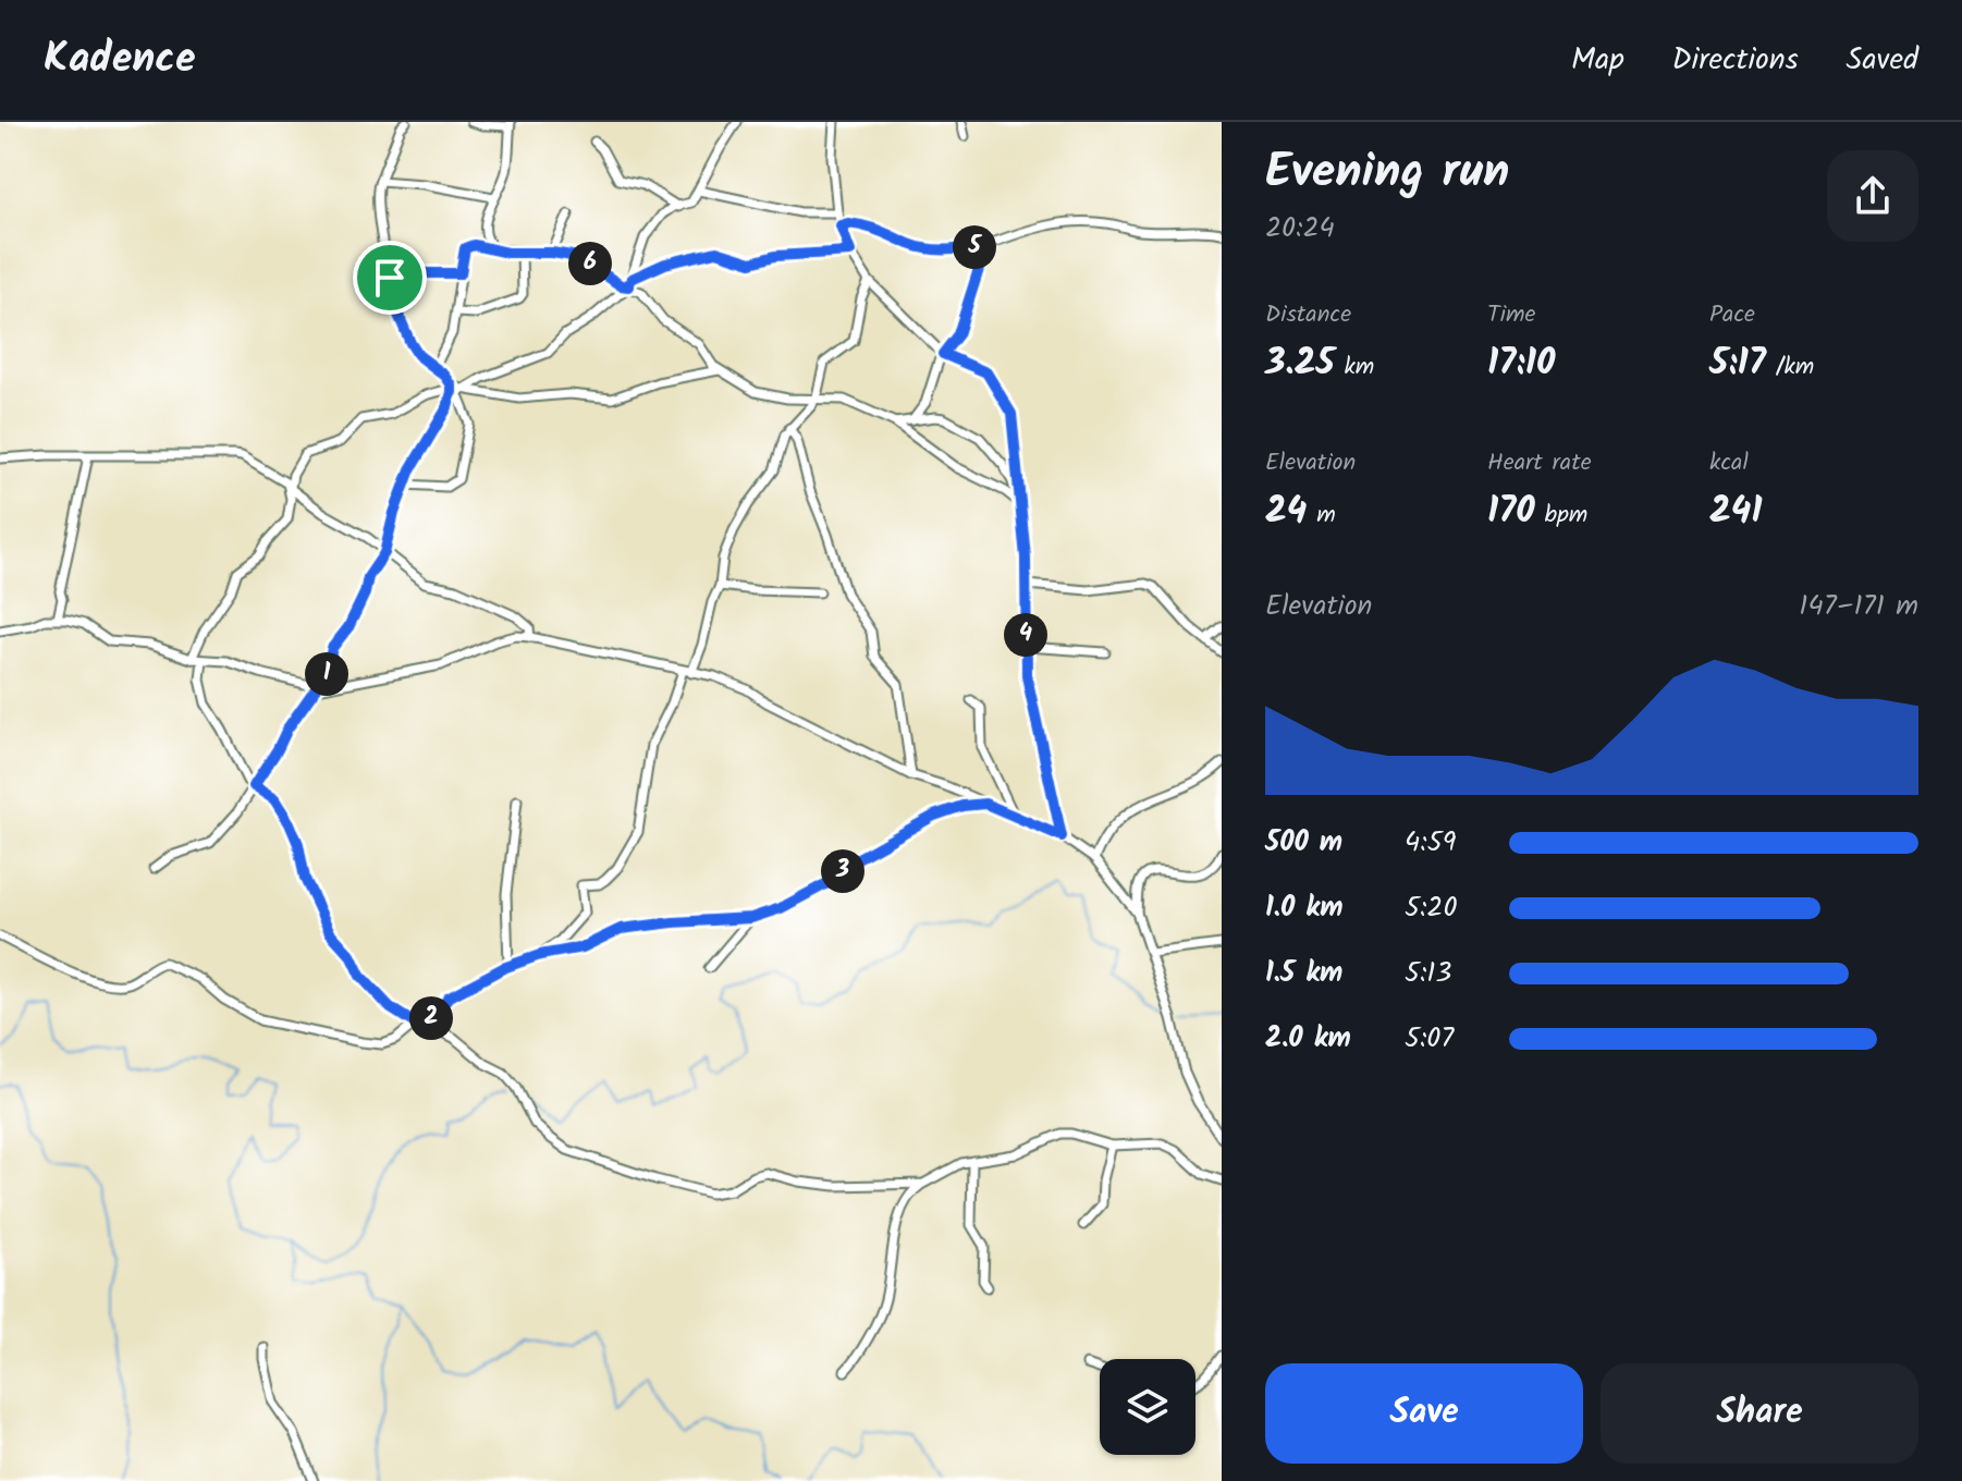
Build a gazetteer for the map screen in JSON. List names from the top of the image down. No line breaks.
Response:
{"page":{"header":"Kadence","nav":["Map","Directions","Saved"],"heading":["Evening run","20:24"],"pins":["5","6","4","1","3","2"],"stats":[["Distance","3.25 km"],["Time","17:10"],["Pace","5:17 /km"],["Elevation","24 m"],["Heart rate","170 bpm"],["kcal","241"]],"chart":["Elevation","147–171 m"],"list":[{"name":"500 m","note":"4:59"},{"name":"1.0 km","note":"5:20"},{"name":"1.5 km","note":"5:13"},{"name":"2.0 km","note":"5:07"}],"buttons":["Save","Share"]}}
